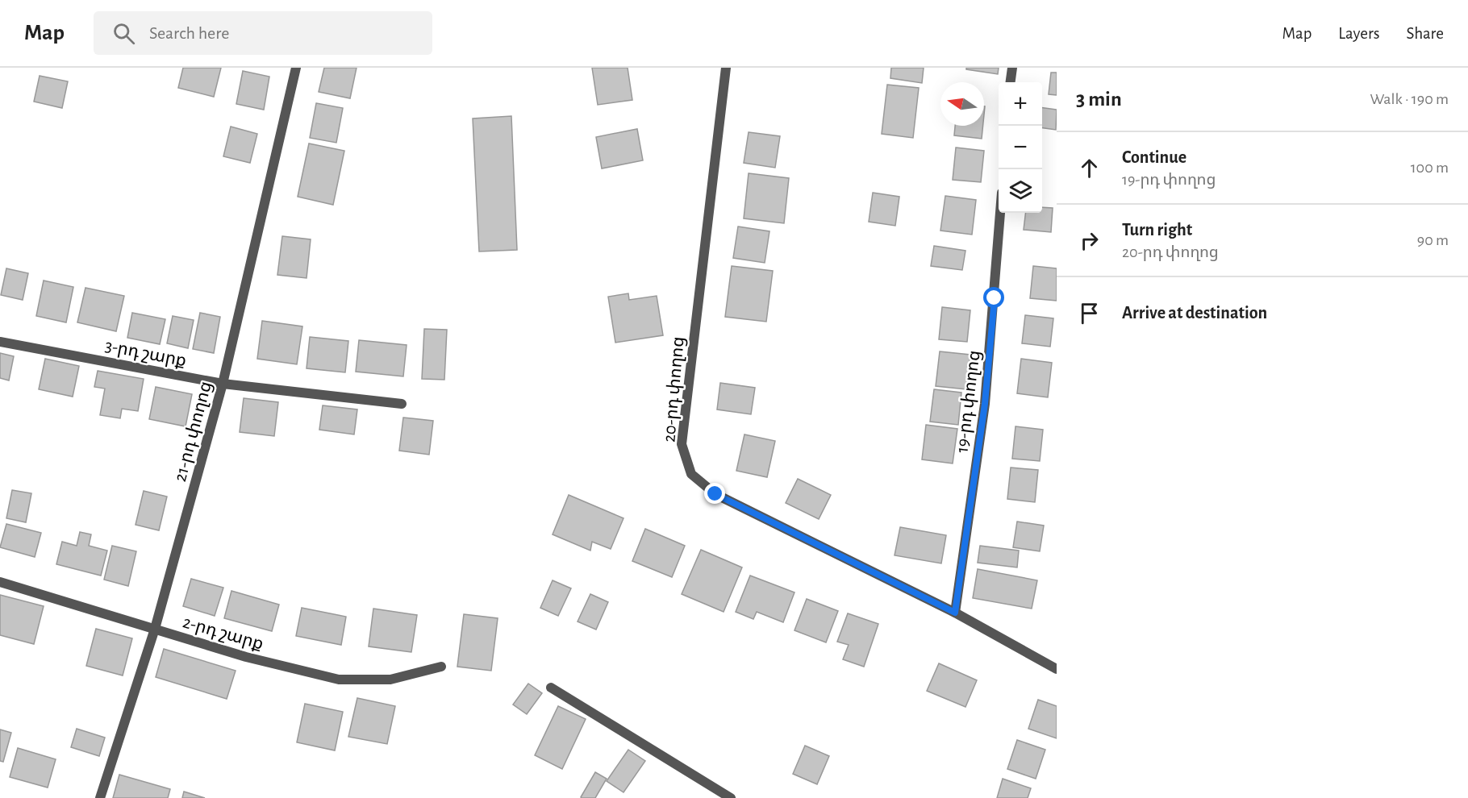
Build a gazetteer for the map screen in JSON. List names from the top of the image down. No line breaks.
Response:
{"streets":{"street":["3-րդ շարք","20-րդ փողոց","19-րդ փողոց","21-րդ փողոց","2-րդ շարք"]},"crossings":[["3-րդ շարք","21-րդ փողոց"],["20-րդ փողոց","19-րդ փողոց"],["21-րդ փողոց","2-րդ շարք"]],"north":"left","page":{"header":"Map","search":"Search here","nav":["Map","Layers","Share"],"heading":["3 min","Walk · 190 m"],"map_buttons":["+","−"],"list":[["Continue","19-րդ փողոց","100 m"],["Turn right","20-րդ փողոց","90 m"],"Arrive at destination"]}}
